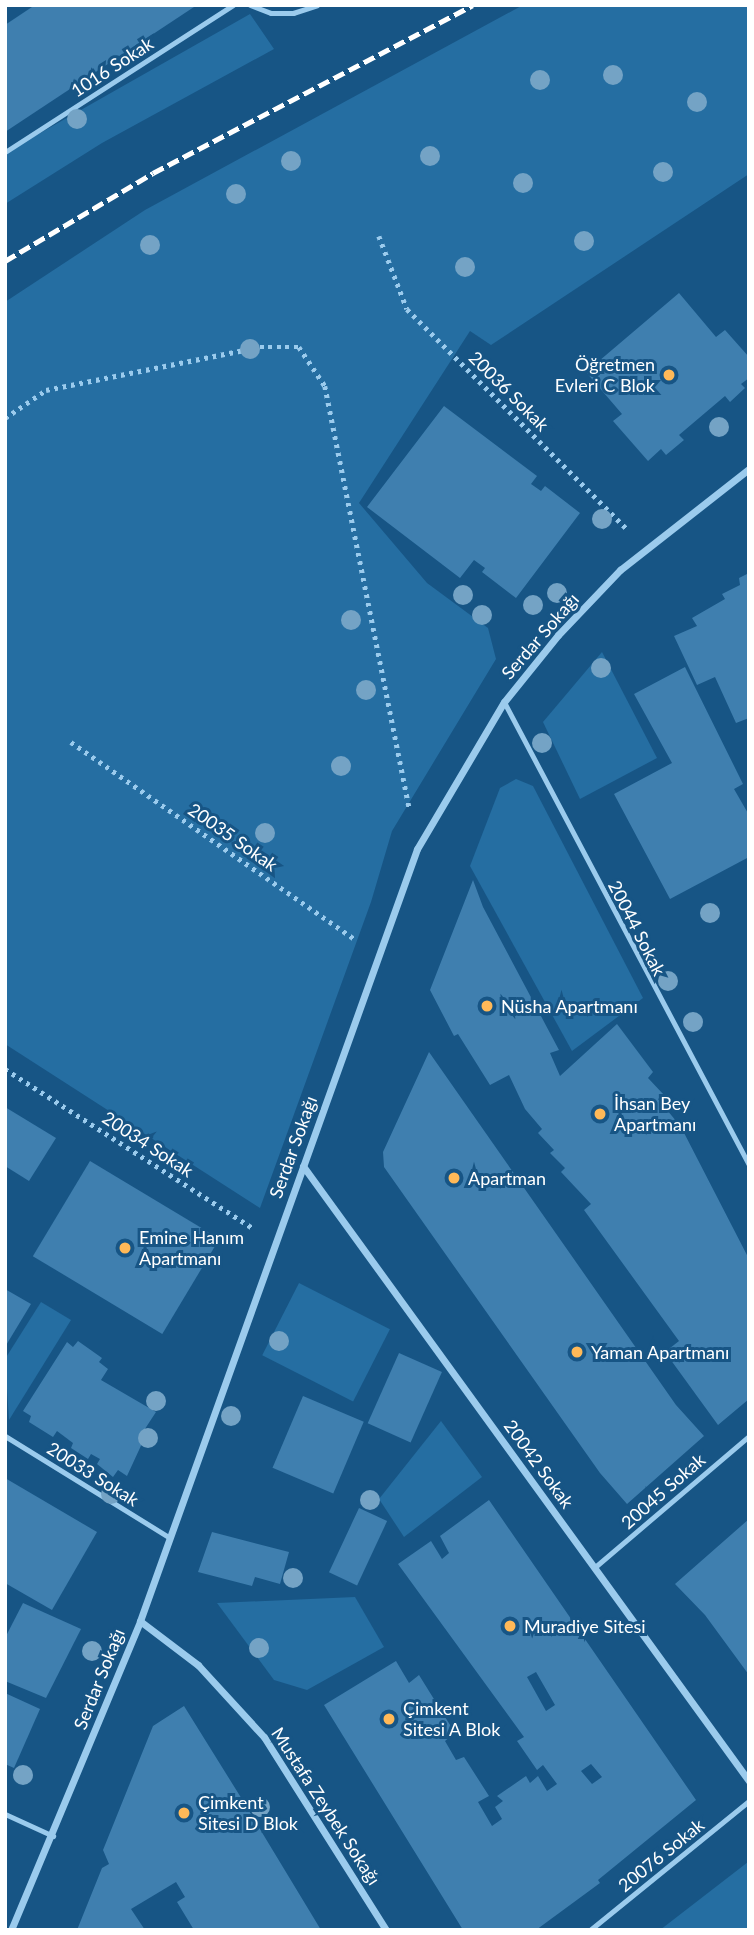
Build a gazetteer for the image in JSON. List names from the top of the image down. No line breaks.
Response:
{"streets":{"street":["Serdar Sokağı","20042 Sokak","Mustafa Zeybek Sokağı"],"lane":["1016 Sokak","20044 Sokak","20033 Sokak","20045 Sokak","20076 Sokak"],"path":["20036 Sokak","20035 Sokak","20034 Sokak"]},"crossings":[["20036 Sokak","Serdar Sokağı"],["Serdar Sokağı","20035 Sokak"],["Serdar Sokağı","20044 Sokak"],["Serdar Sokağı","20034 Sokak"],["Serdar Sokağı","20042 Sokak"],["Serdar Sokağı","20033 Sokak"],["Serdar Sokağı","Mustafa Zeybek Sokağı"],["20042 Sokak","20045 Sokak"]],"places":["Öğretmen Evleri C Blok","Nüsha Apartmanı","İhsan Bey Apartmanı","Apartman","Emine Hanım Apartmanı","Yaman Apartmanı","Muradiye Sitesi","Çimkent Sitesi A Blok","Çimkent Sitesi D Blok"]}
